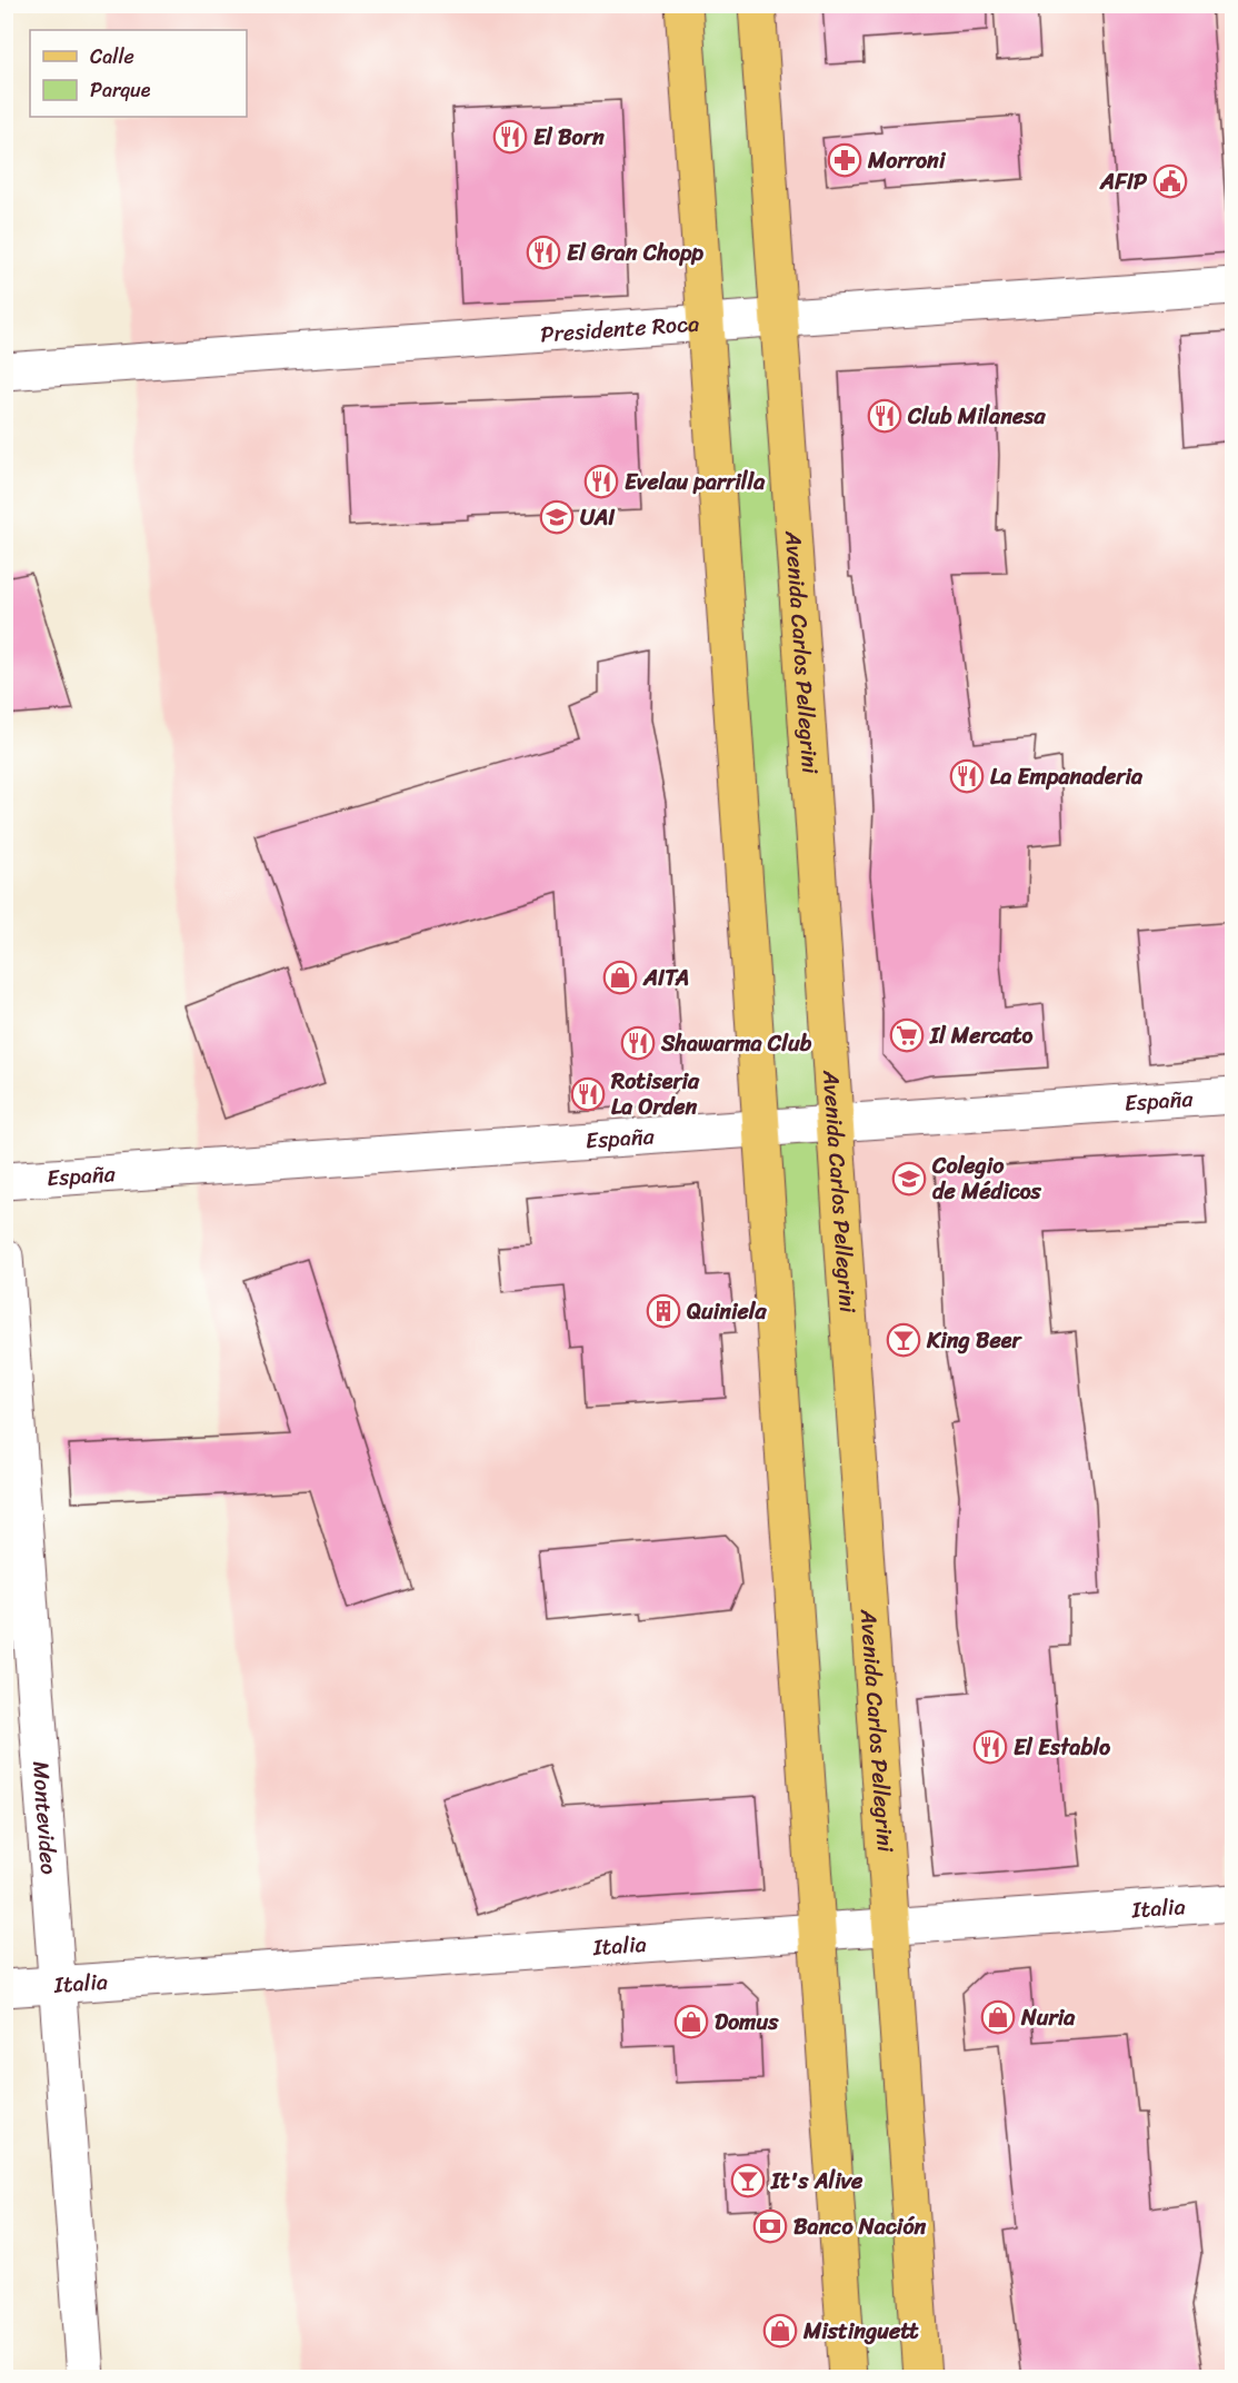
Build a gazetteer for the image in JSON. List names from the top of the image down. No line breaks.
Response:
{"streets":{"main road":["Avenida Carlos Pellegrini"],"street":["Presidente Roca","España","Montevideo","Italia"]},"crossings":[["Presidente Roca","Avenida Carlos Pellegrini"],["Avenida Carlos Pellegrini","España"],["Avenida Carlos Pellegrini","Italia"],["Montevideo","Italia"]],"places":{"restaurant":["El Born","El Gran Chopp","Club Milanesa","Evelau parrilla","La Empanaderia","Shawarma Club","Rotiseria La Orden","El Establo"],"pharmacy":["Morroni"],"public building":["AFIP"],"school or university":["UAI","Colegio de Médicos"],"shop":["AITA","Nuria","Domus","Mistinguett"],"supermarket":["Il Mercato"],"building":["Quiniela"],"bar":["King Beer","It's Alive"],"bank":["Banco Nación"]},"legend":["Calle","Parque"]}
